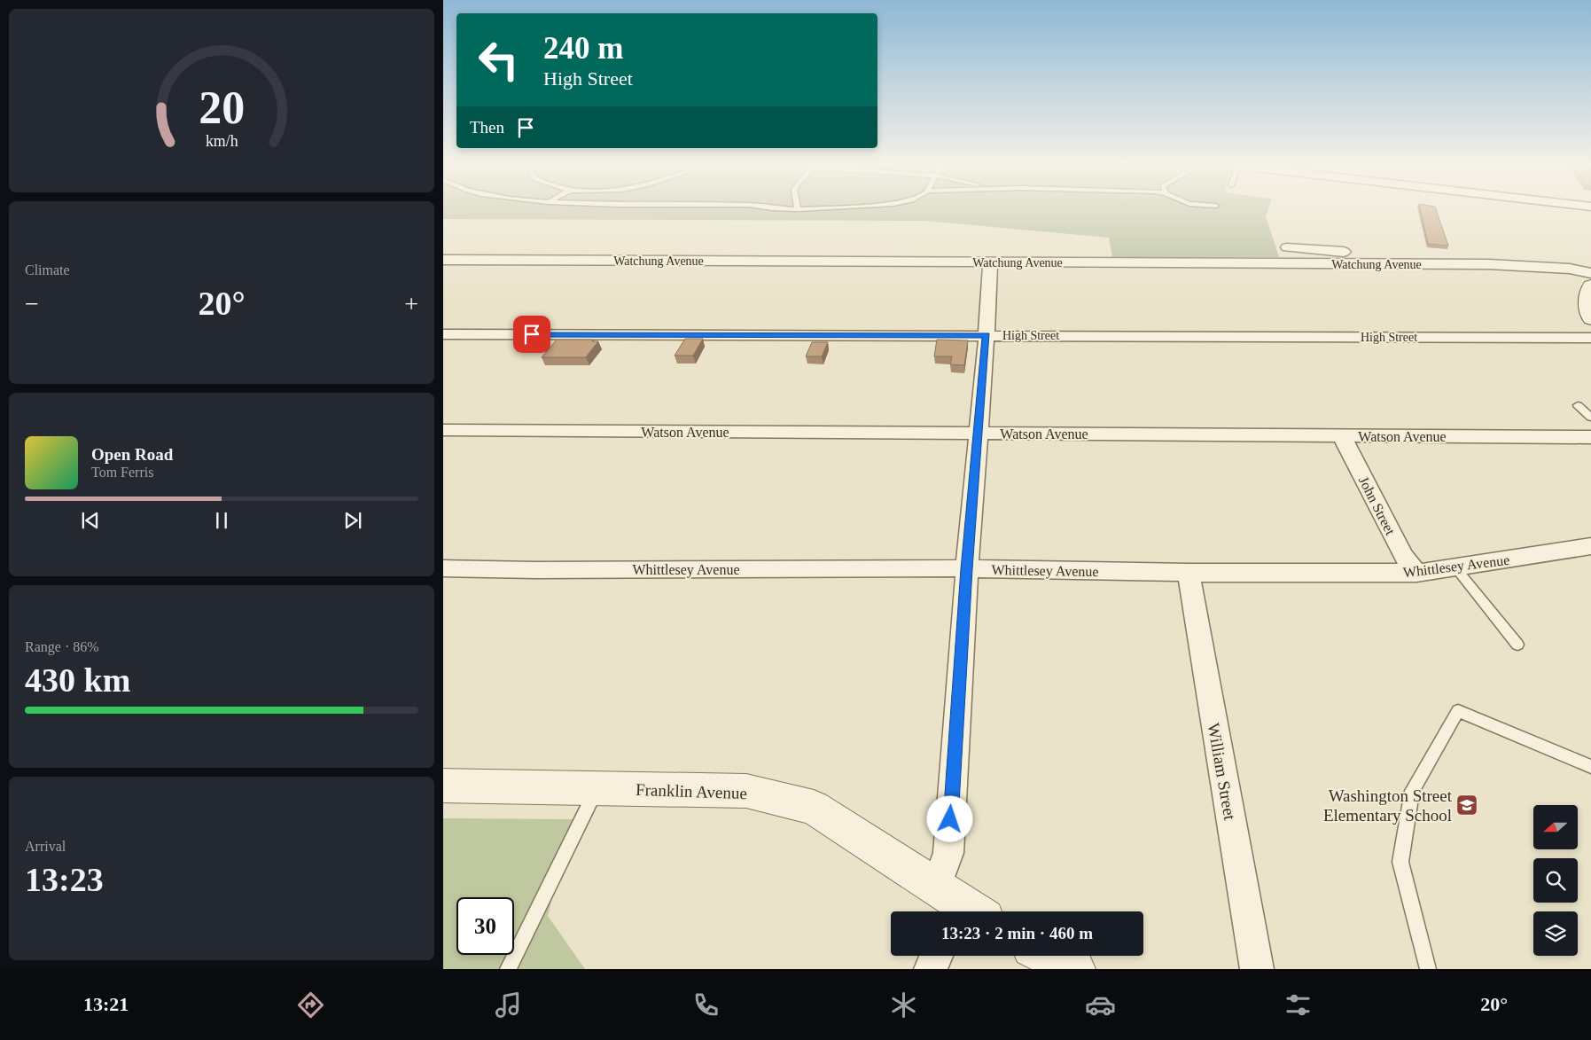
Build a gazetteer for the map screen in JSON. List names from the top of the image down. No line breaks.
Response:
{"streets":{"street":["Watchung Avenue","High Street","Watson Avenue","John Street","Whittlesey Avenue","William Street","Franklin Avenue"]},"crossings":[["Watson Avenue","John Street"],["John Street","Whittlesey Avenue"],["Whittlesey Avenue","William Street"]],"places":{"school or university":["Washington Street Elementary School"]},"north":"left","page":{"turn":["240 m","High Street"],"then":"Then","tile":["Climate",["Range · 86%","430 km"],["Arrival","13:23"]],"heat":["−","20°","+"],"song":["Open Road","Tom Ferris"],"limit":"30","trip":"13:23 · 2 min · 460 m","tabs":["13:21","20°"],"gauge":["20","km/h"]}}
